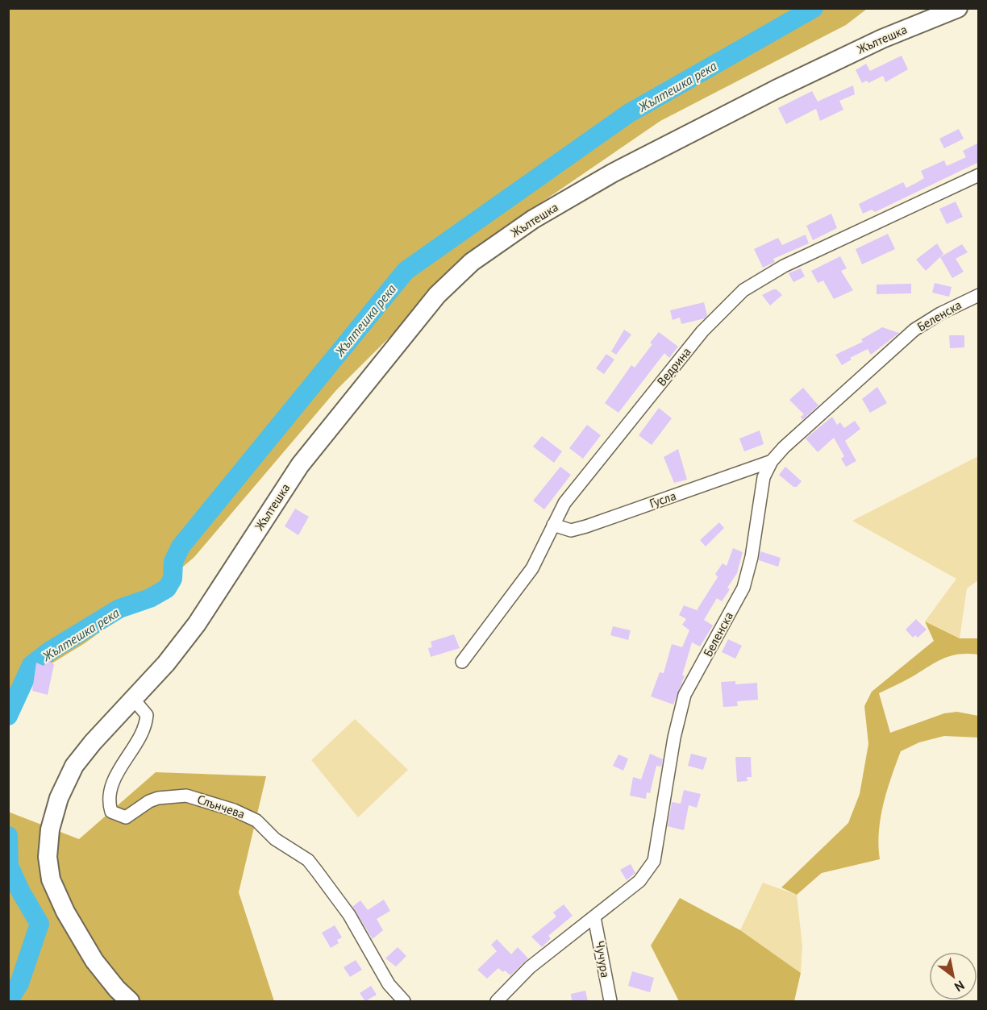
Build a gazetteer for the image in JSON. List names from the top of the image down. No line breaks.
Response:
{"streets":{"main road":["Жълтешка"],"street":["Беленска","Ведрина","Гусла","Слънчева","Чучура"]},"crossings":[["Жълтешка","Слънчева"],["Беленска","Гусла"],["Беленска","Чучура"],["Ведрина","Гусла"]],"water":["Жълтешка река"],"north":"bottom right"}
